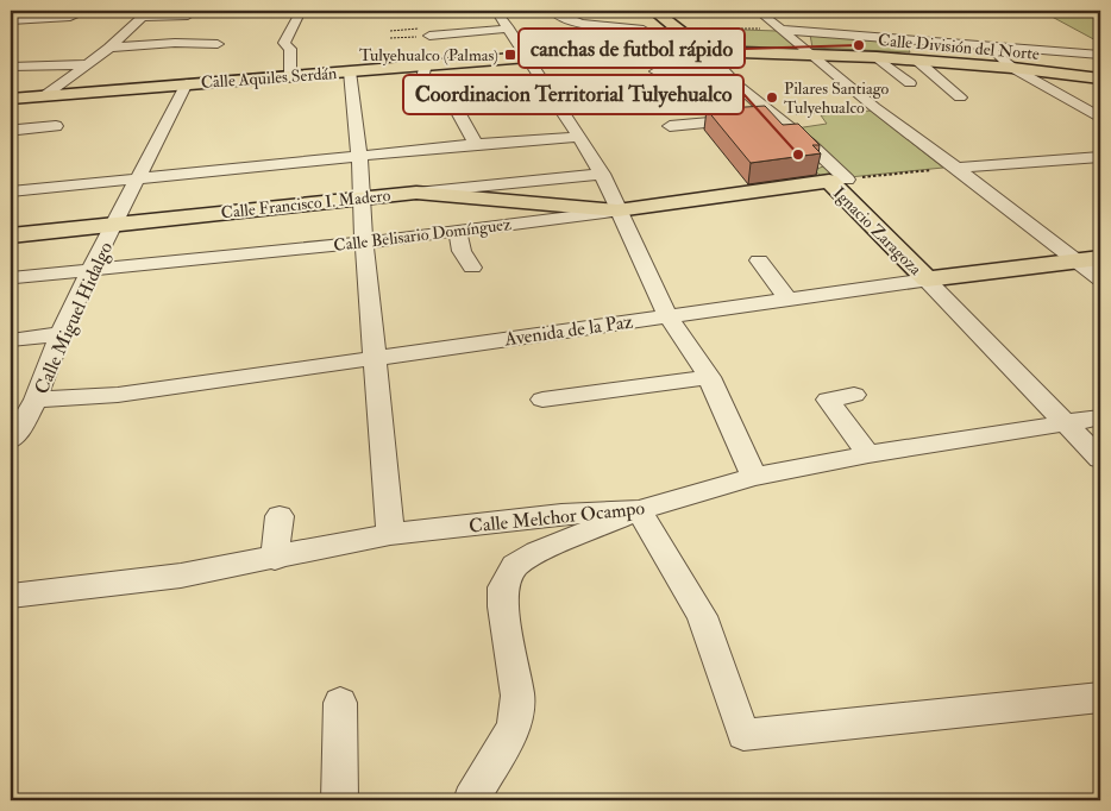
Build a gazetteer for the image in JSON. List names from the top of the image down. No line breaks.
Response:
{"streets":{"main road":["Calle División del Norte","Calle Aquiles Serdán","Calle Francisco I. Madero","Ignacio Zaragoza","Calle Belisario Domínguez","Avenida de la Paz"],"street":["Calle Miguel Hidalgo","Calle Melchor Ocampo"]},"crossings":[["Calle División del Norte","Calle Aquiles Serdán"],["Calle Aquiles Serdán","Calle Miguel Hidalgo"],["Calle Francisco I. Madero","Calle Miguel Hidalgo"],["Ignacio Zaragoza","Calle Belisario Domínguez"],["Ignacio Zaragoza","Avenida de la Paz"],["Calle Belisario Domínguez","Calle Miguel Hidalgo"],["Calle Miguel Hidalgo","Avenida de la Paz"]],"places":{"other":["canchas de futbol rápido","Pilares Santiago Tulyehualco","Coordinacion Territorial Tulyehualco"],"transit":["Tulyehualco (Palmas)"]}}
